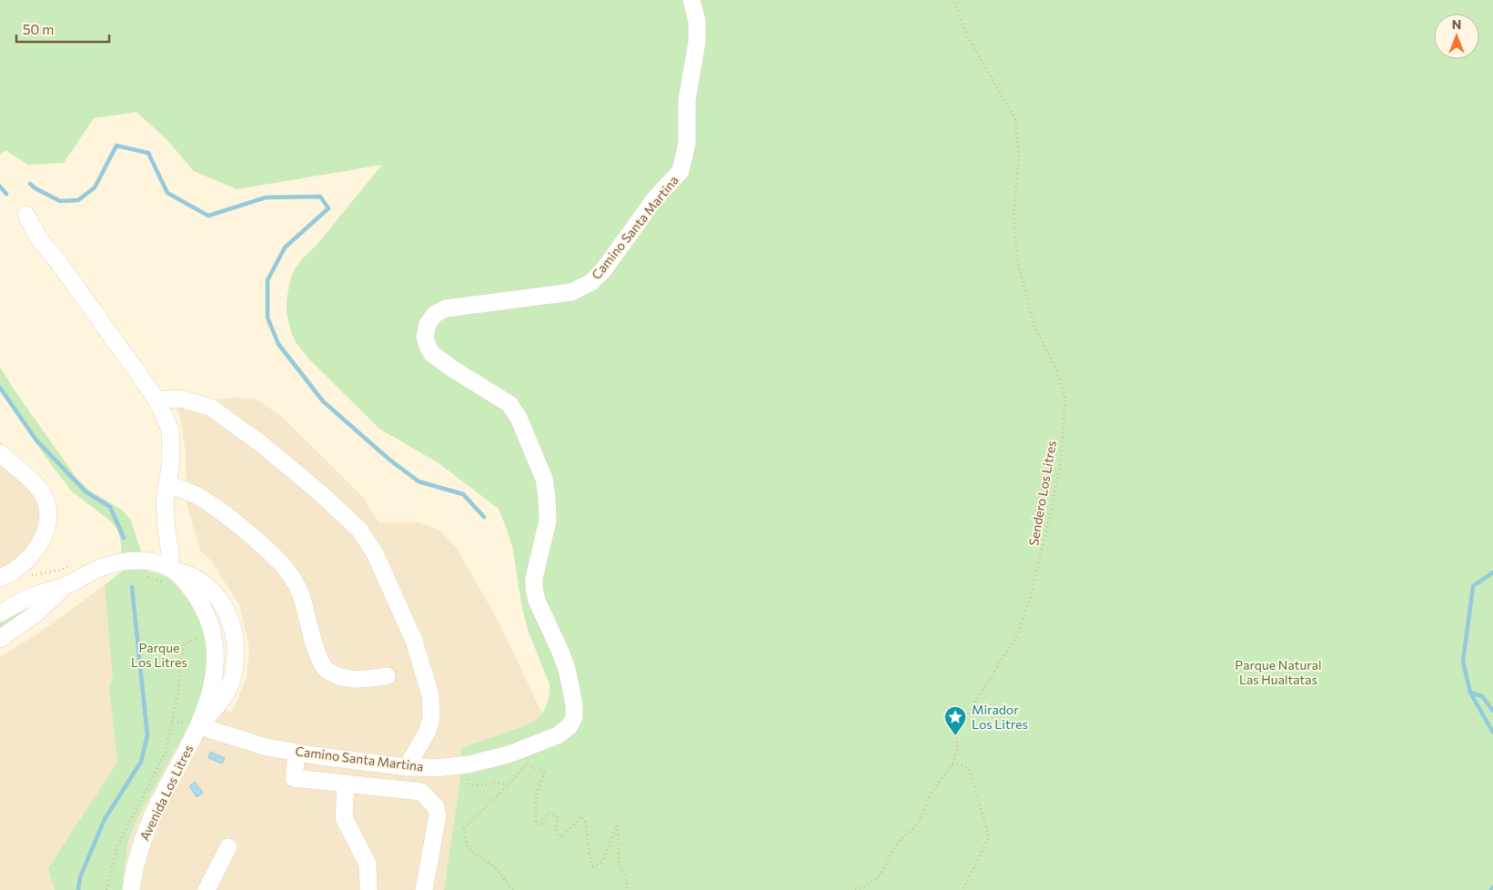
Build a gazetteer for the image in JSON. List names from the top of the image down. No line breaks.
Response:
{"streets":{"street":["Camino Santa Martina","Avenida Los Litres"],"path":["Sendero Los Litres"]},"crossings":[["Camino Santa Martina","Avenida Los Litres"]],"parks":["Parque Los Litres","Parque Natural Las Hualtatas"],"places":{"place":["Mirador Los Litres"]},"scale_bar":"50 m","north":"top"}
